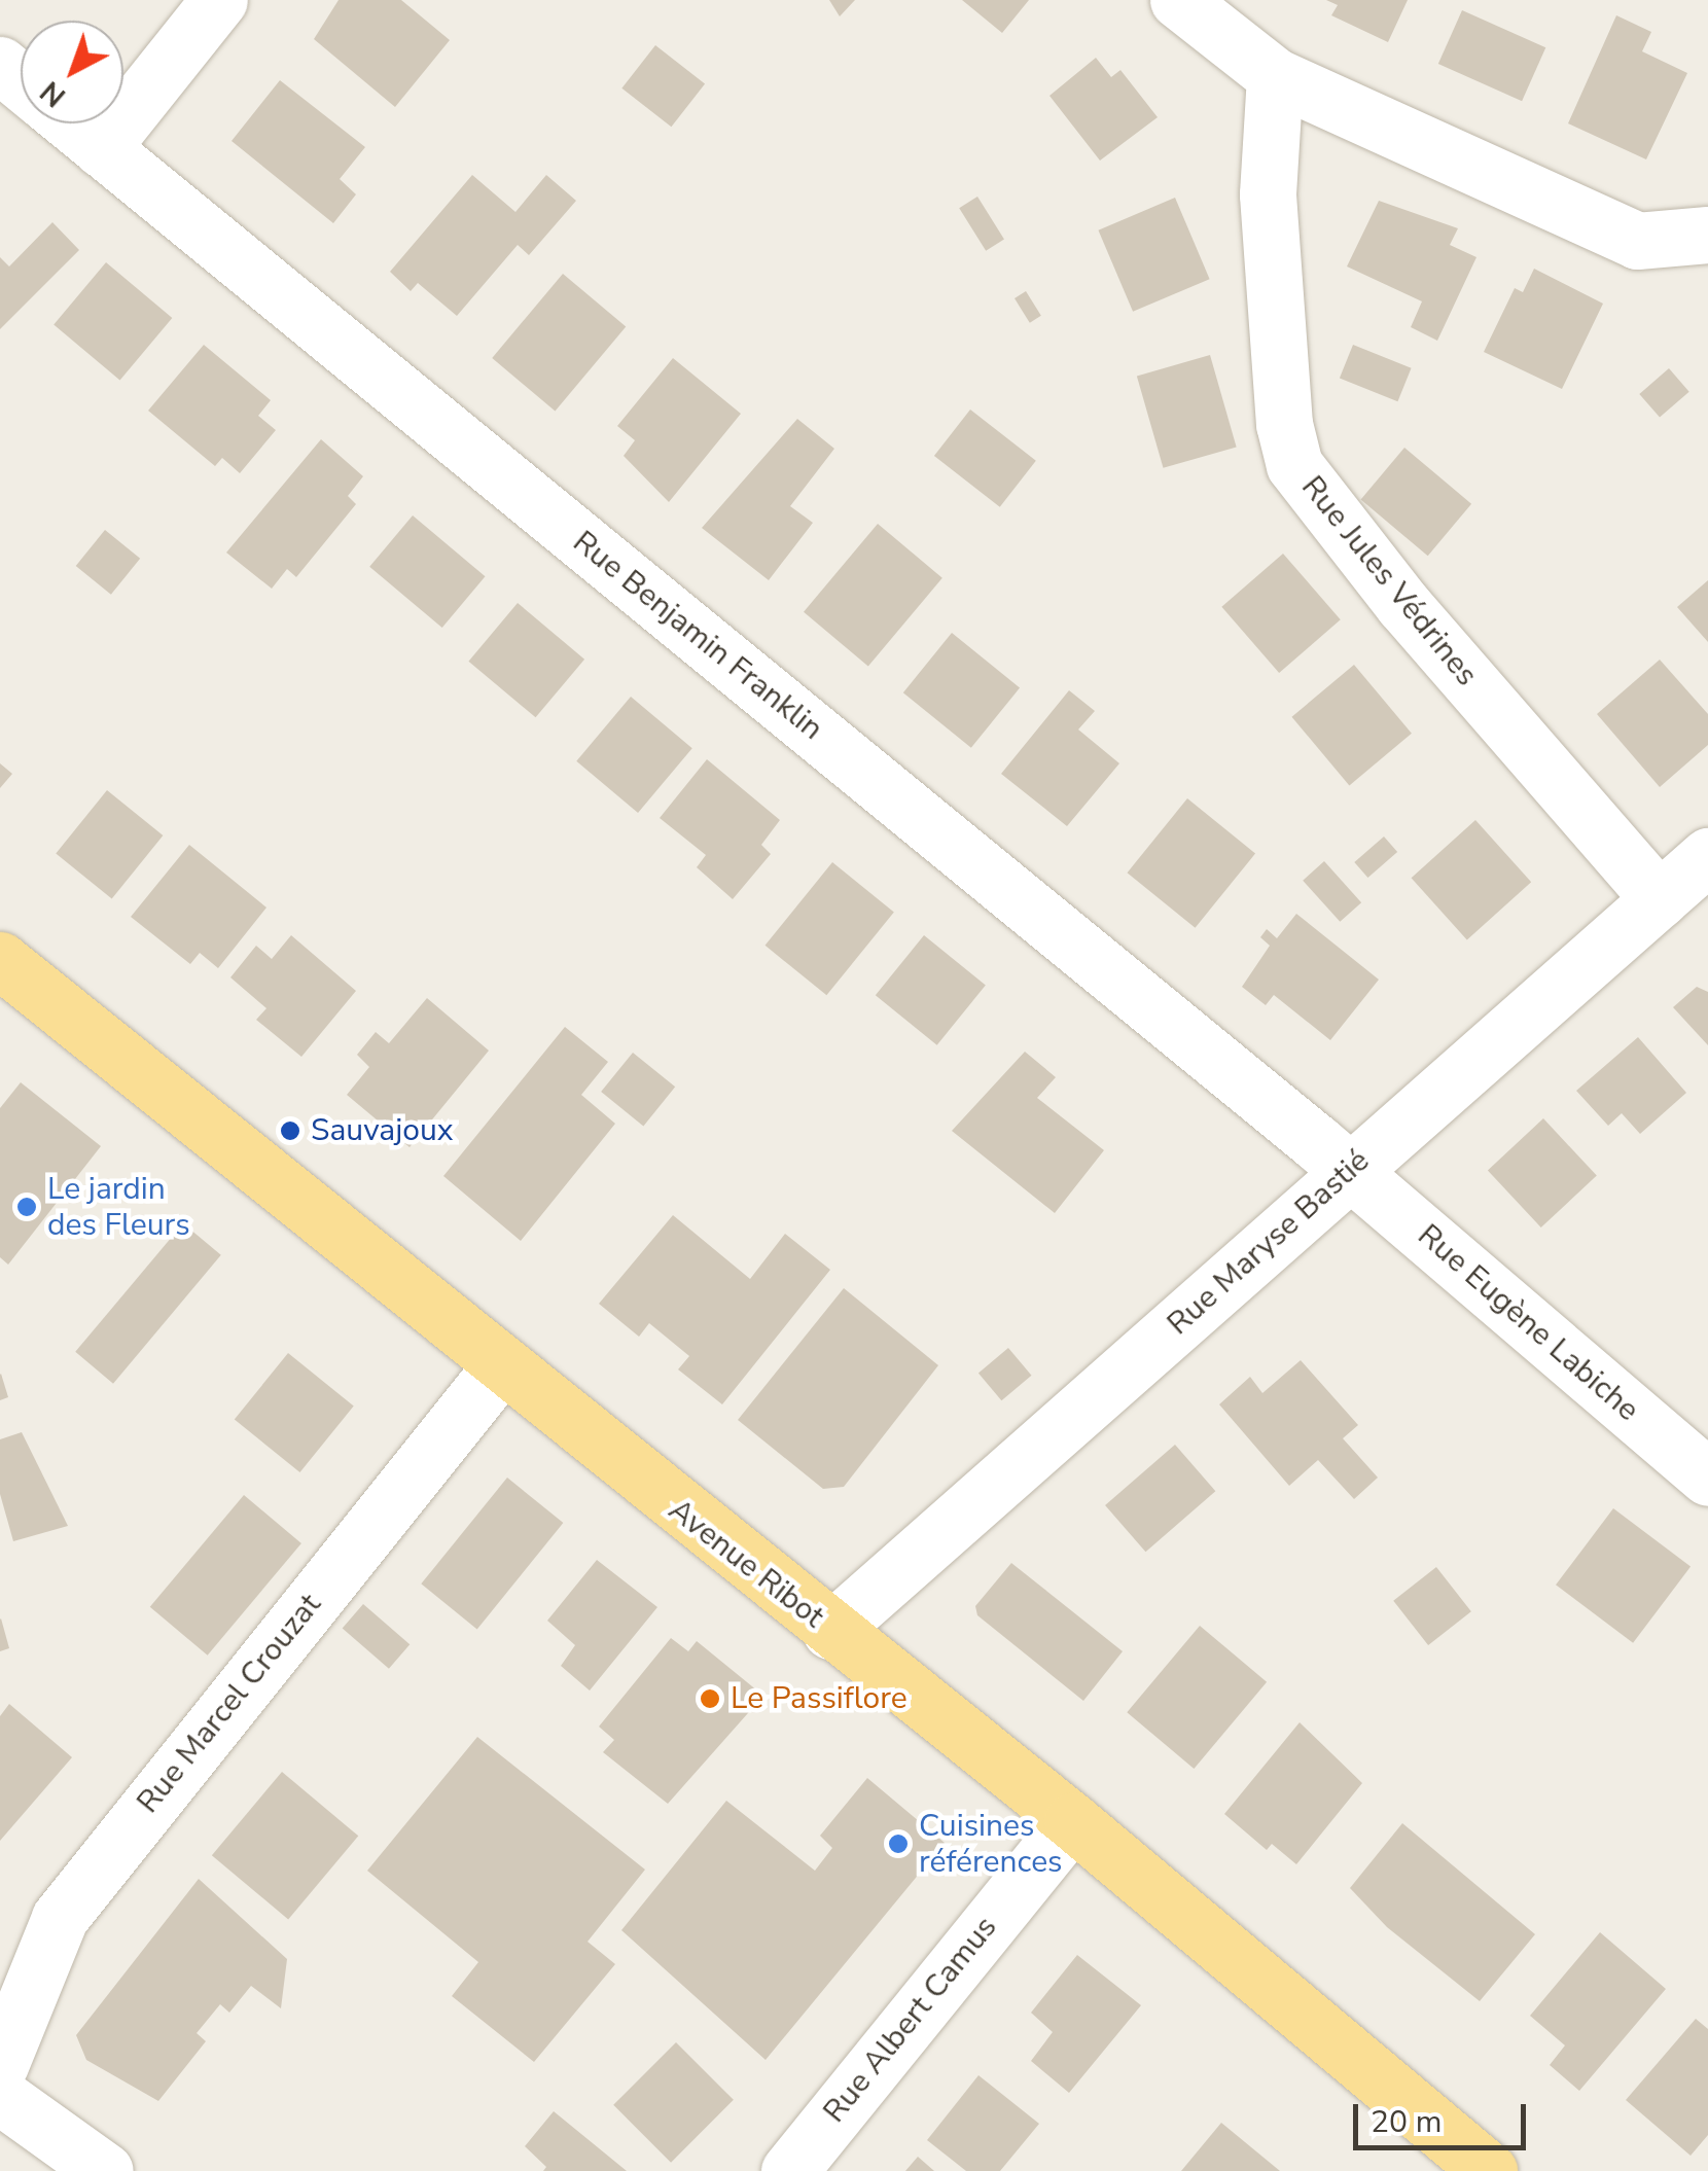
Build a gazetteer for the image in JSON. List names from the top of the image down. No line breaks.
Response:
{"streets":{"main road":["Avenue Ribot"],"street":["Rue Jules Védrines","Rue Benjamin Franklin","Rue Maryse Bastié","Rue Eugène Labiche","Rue Marcel Crouzat","Rue Albert Camus"]},"crossings":[["Rue Jules Védrines","Rue Maryse Bastié"],["Rue Benjamin Franklin","Rue Maryse Bastié"],["Rue Benjamin Franklin","Rue Eugène Labiche"],["Rue Maryse Bastié","Rue Eugène Labiche"],["Rue Maryse Bastié","Avenue Ribot"],["Avenue Ribot","Rue Marcel Crouzat"],["Avenue Ribot","Rue Albert Camus"]],"places":["Sauvajoux","Le jardin des Fleurs","Le Passiflore","Cuisines références"],"scale_bar":"20 m","north":"bottom left"}
